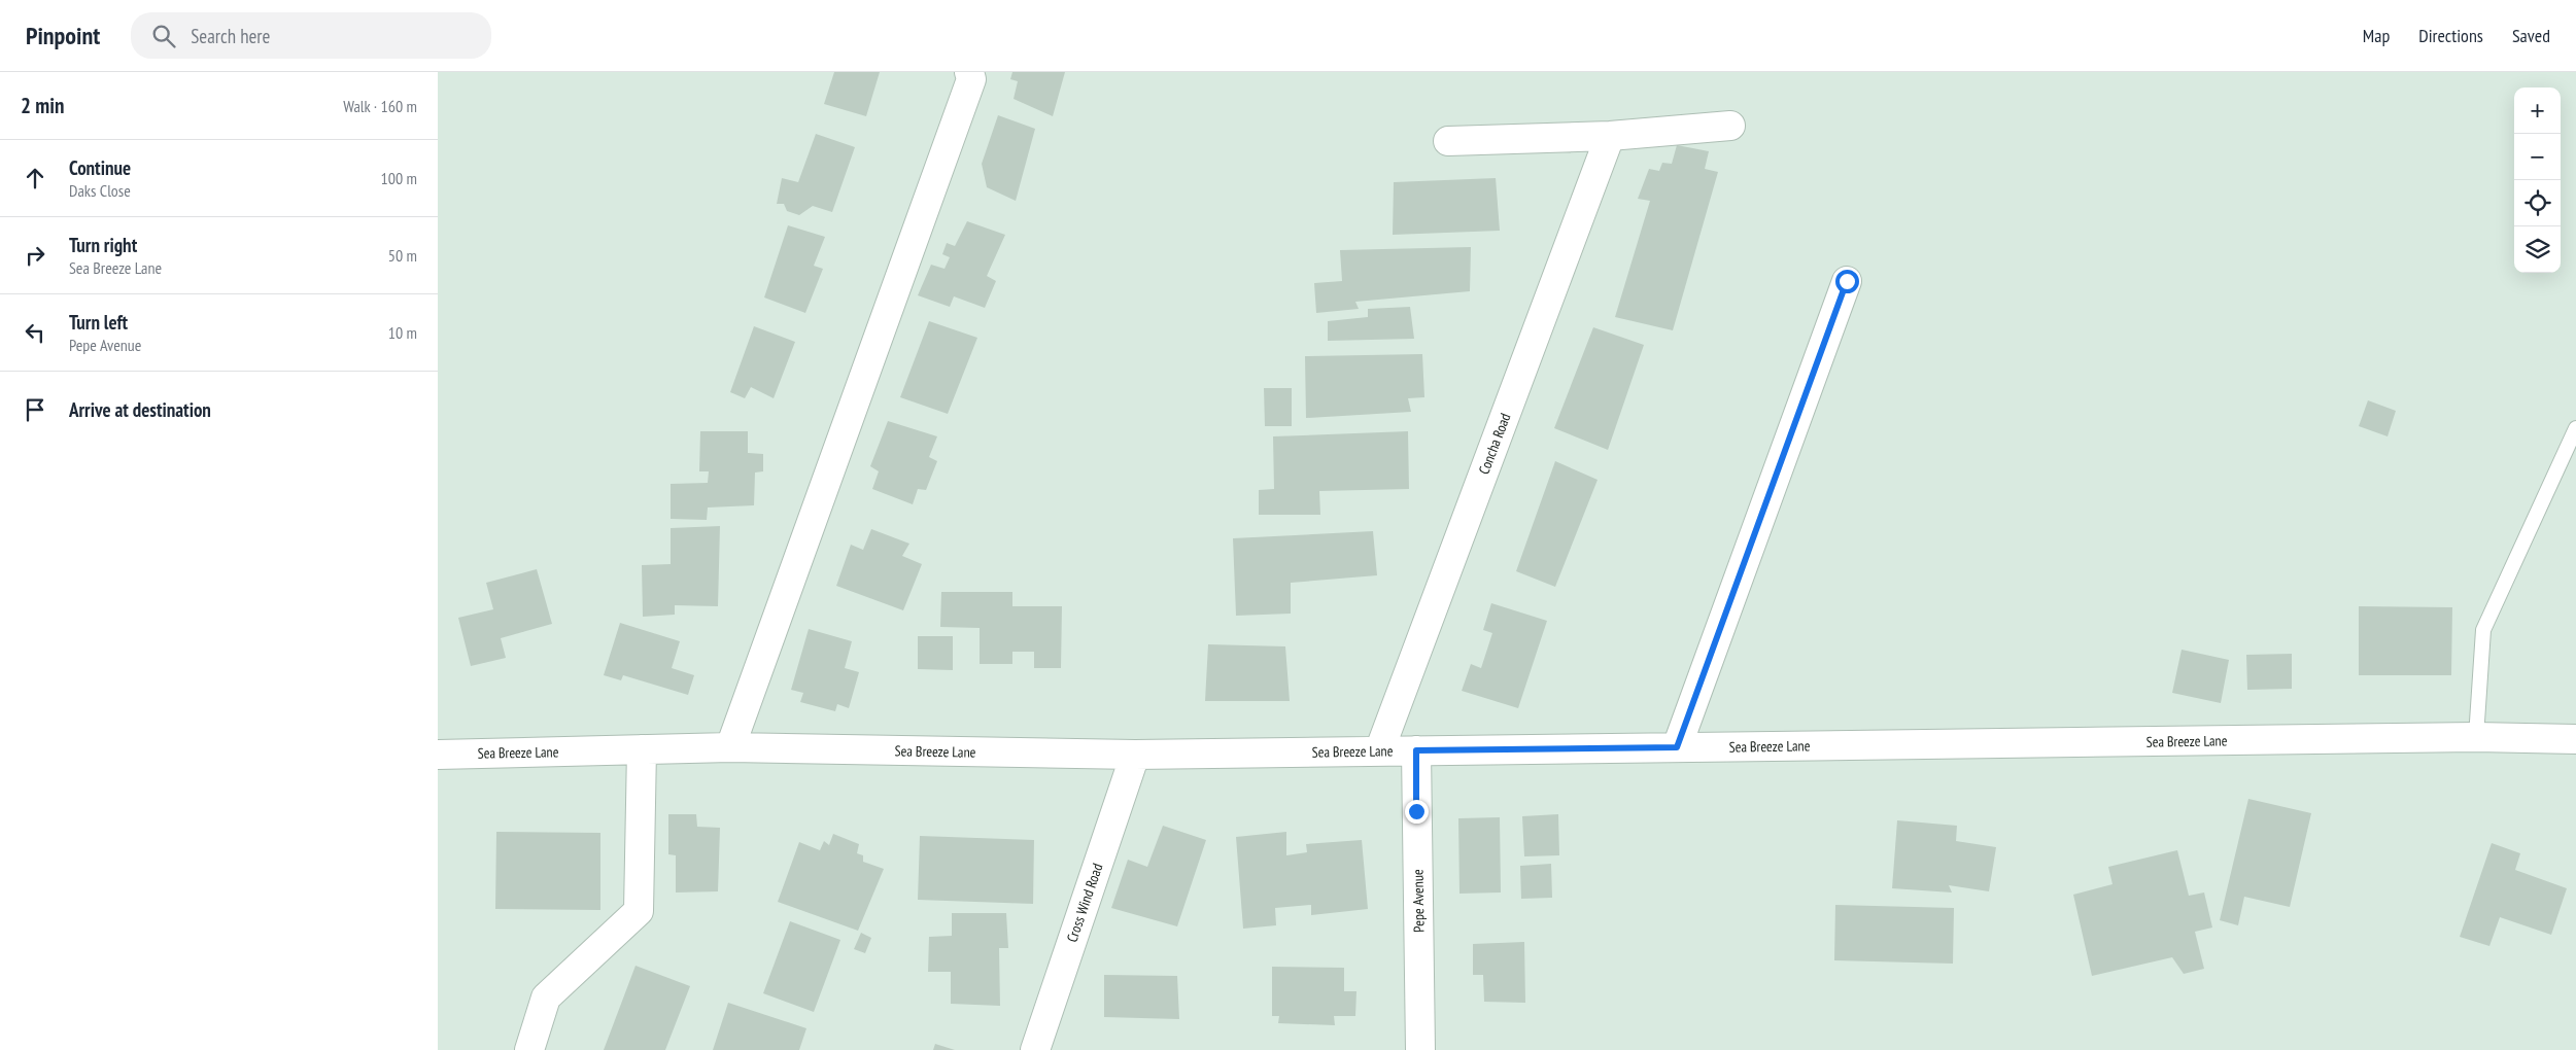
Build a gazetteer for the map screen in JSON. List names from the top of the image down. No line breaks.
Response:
{"streets":{"street":["Concha Road","Sea Breeze Lane","Pepe Avenue","Cross Wind Road"]},"crossings":[["Concha Road","Sea Breeze Lane"],["Sea Breeze Lane","Pepe Avenue"],["Sea Breeze Lane","Cross Wind Road"]],"page":{"header":"Pinpoint","search":"Search here","nav":["Map","Directions","Saved"],"heading":["2 min","Walk · 160 m"],"map_buttons":["+","−"],"list":[["Continue","Daks Close","100 m"],["Turn right","Sea Breeze Lane","50 m"],["Turn left","Pepe Avenue","10 m"],"Arrive at destination"]}}
